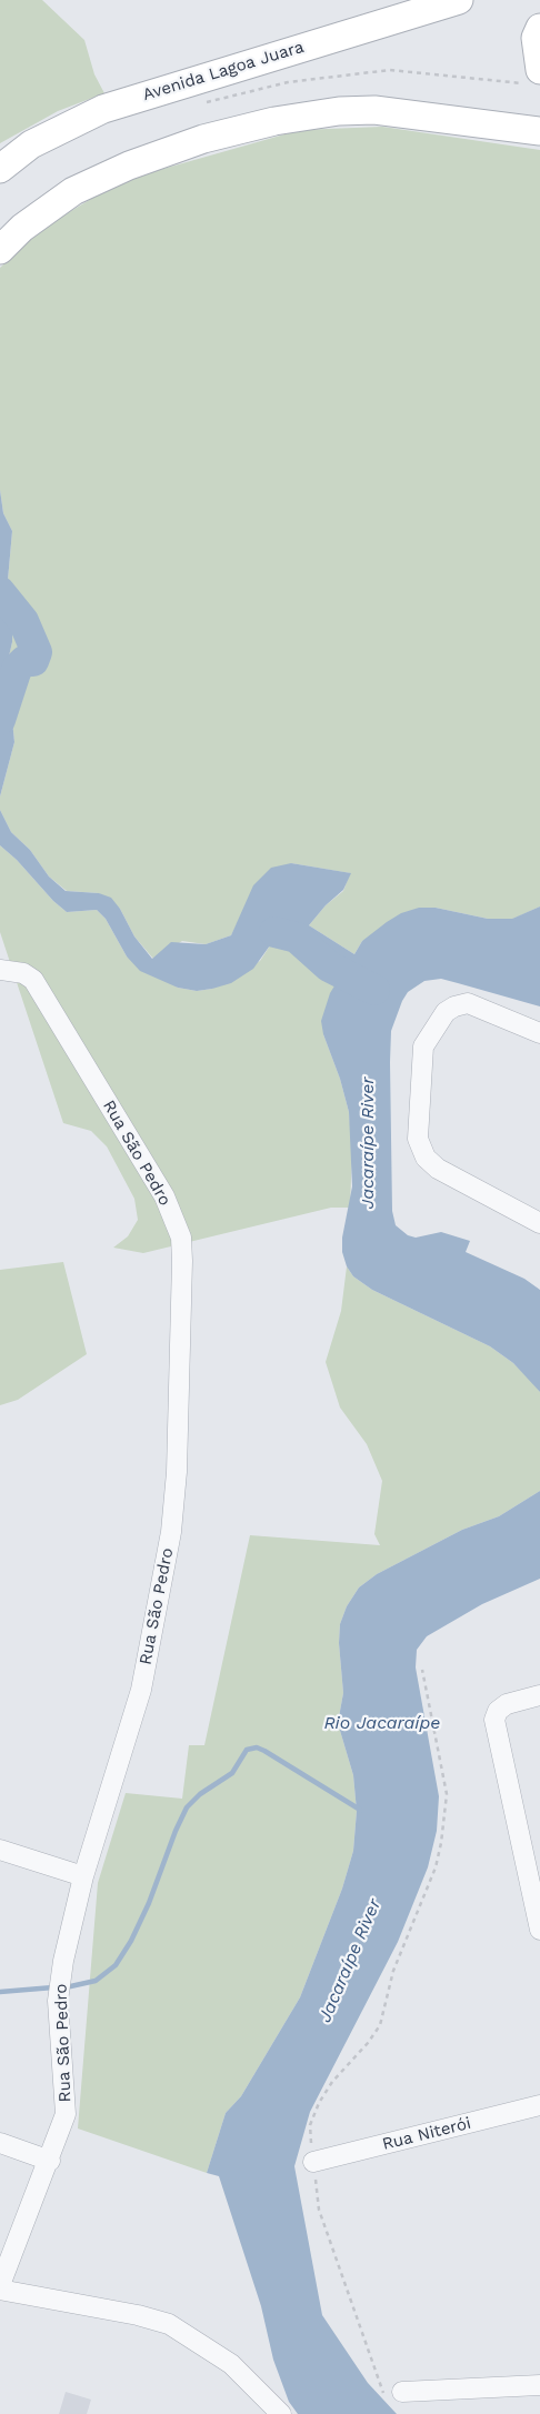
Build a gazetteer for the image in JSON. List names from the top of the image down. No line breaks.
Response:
{"streets":{"main road":["Avenida Lagoa Juara"],"street":["Rua São Pedro","Rua Niterói"]},"water":["Jacaraípe River","Rio Jacaraípe"]}
